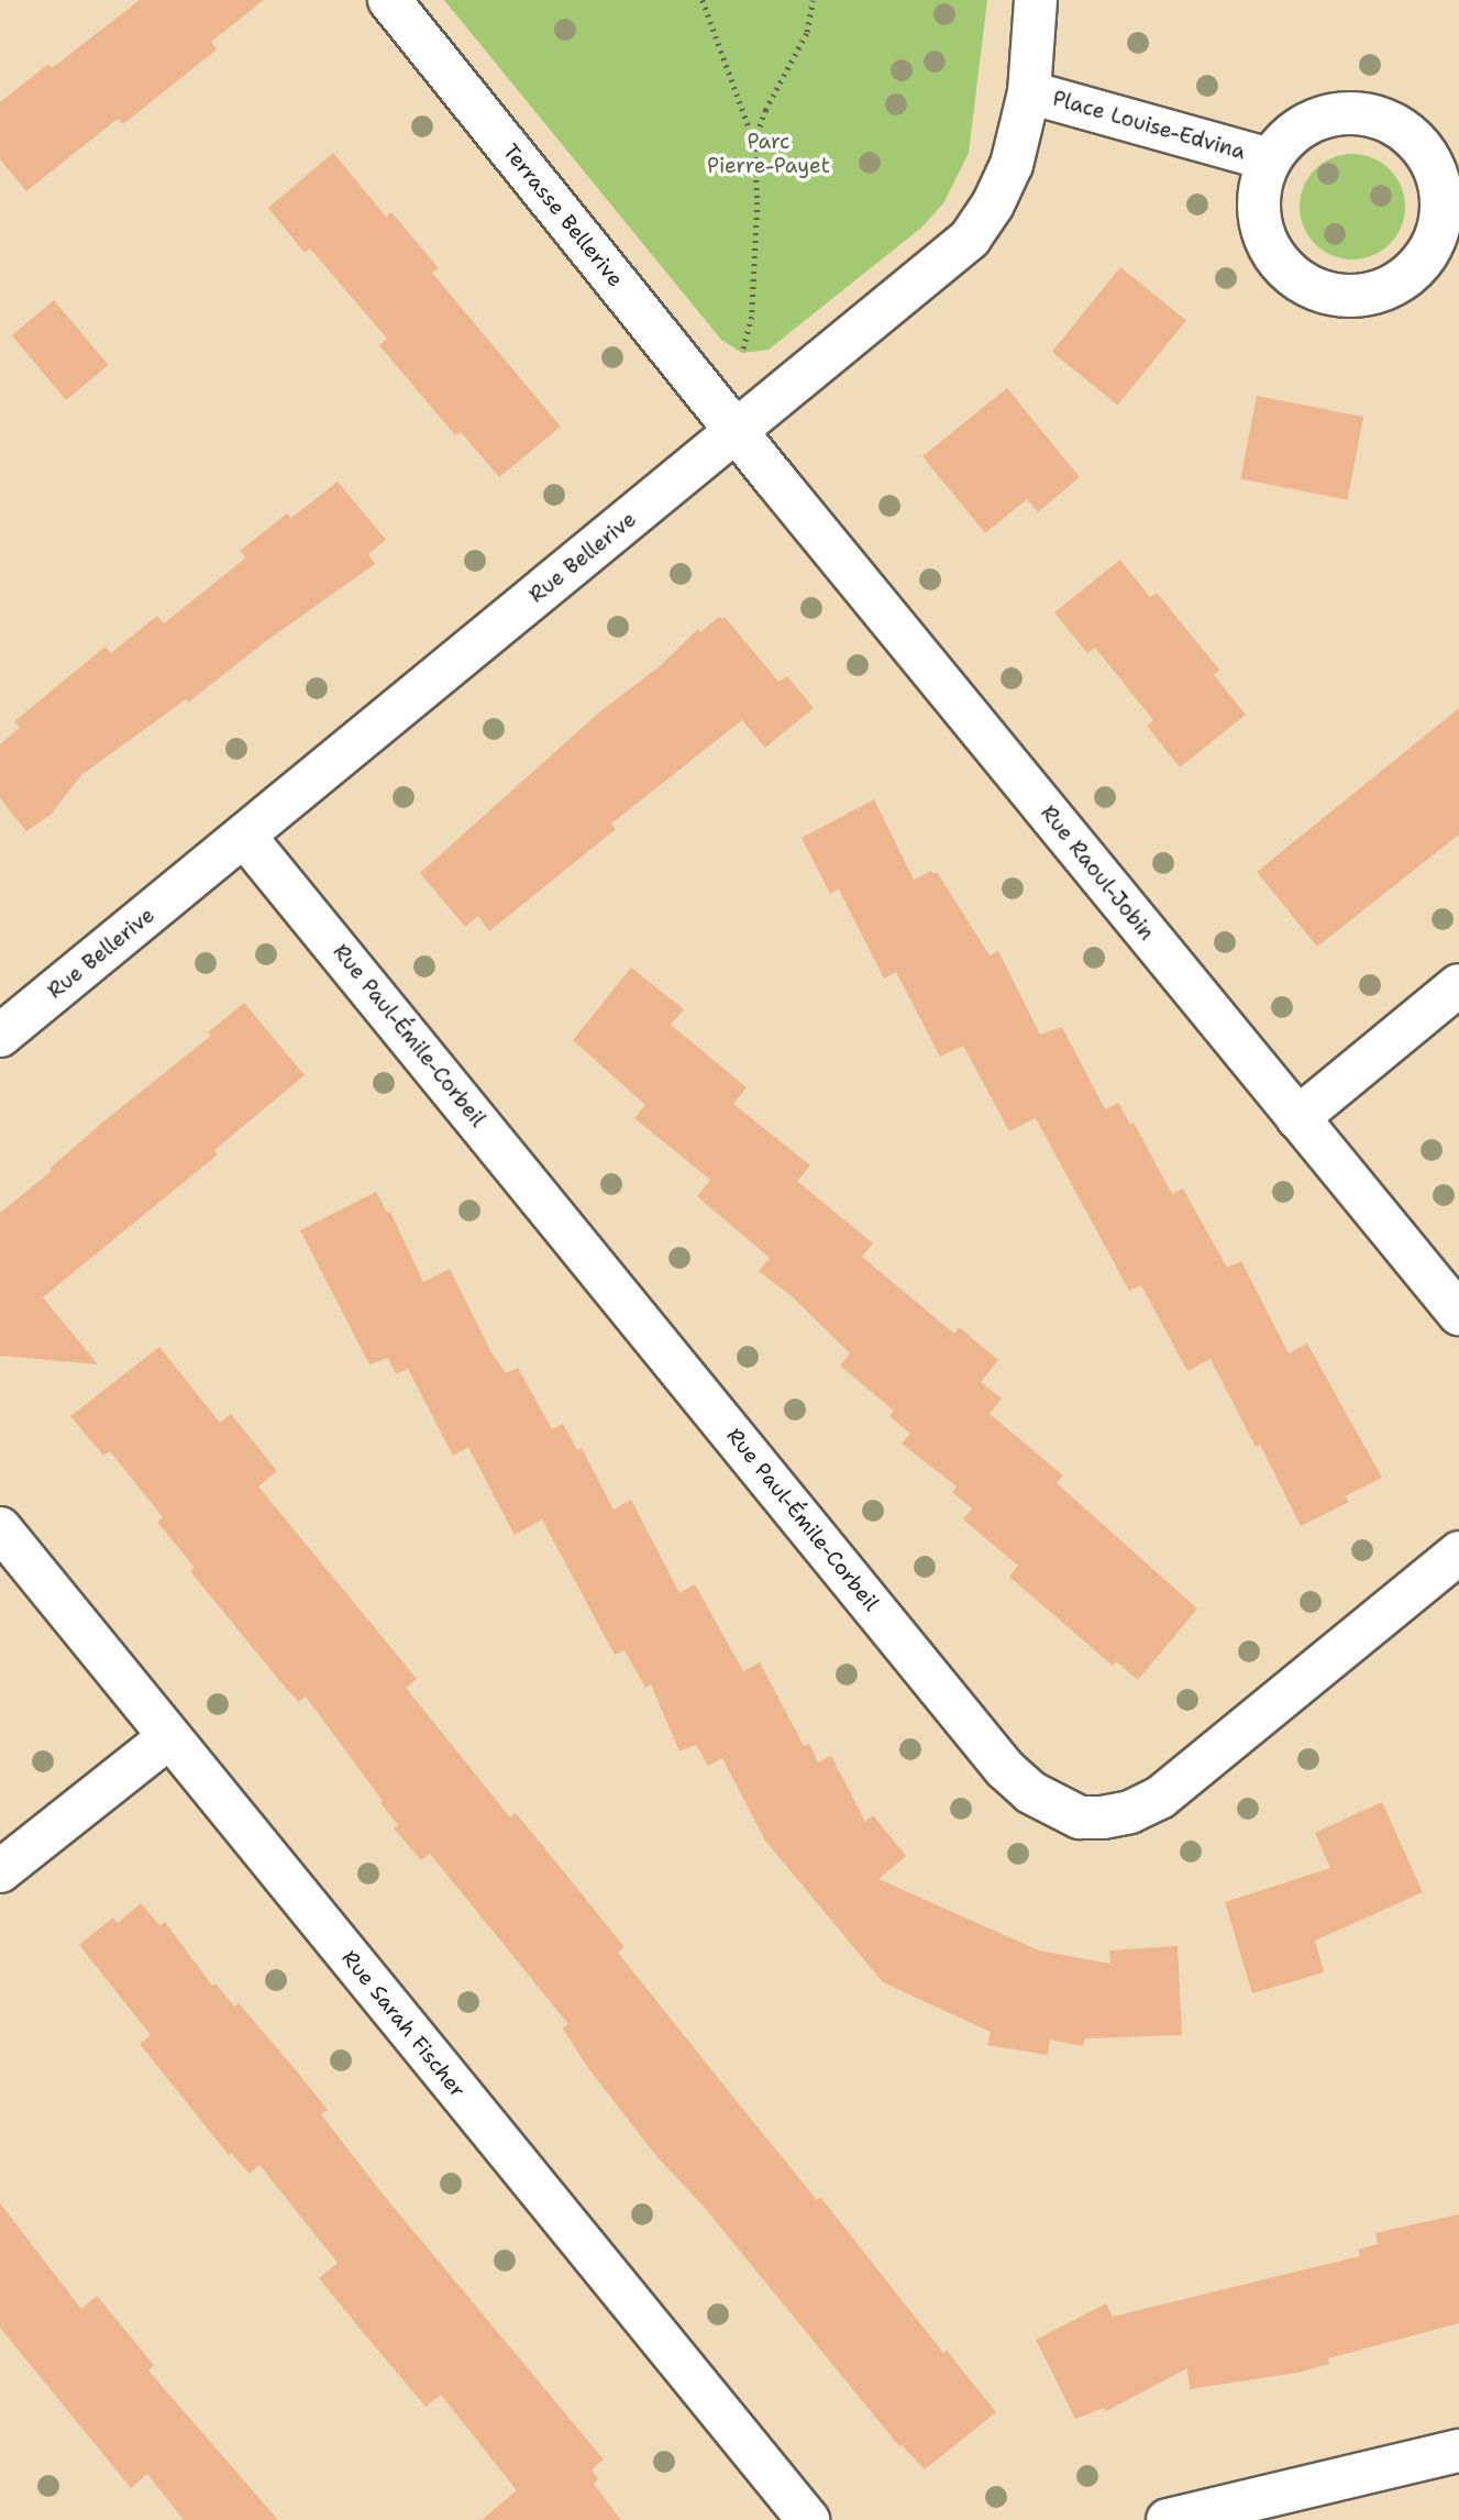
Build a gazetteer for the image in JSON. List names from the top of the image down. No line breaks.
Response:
{"streets":{"street":["Place Louise-Edvina","Terrasse Bellerive","Rue Bellerive","Rue Raoul-Jobin","Rue Paul-Émile-Corbeil","Rue Sarah Fischer"]},"crossings":[["Place Louise-Edvina","Rue Bellerive"],["Terrasse Bellerive","Rue Bellerive"],["Terrasse Bellerive","Rue Raoul-Jobin"],["Rue Bellerive","Rue Raoul-Jobin"],["Rue Bellerive","Rue Paul-Émile-Corbeil"]],"parks":["Parc Pierre-Payet"]}
